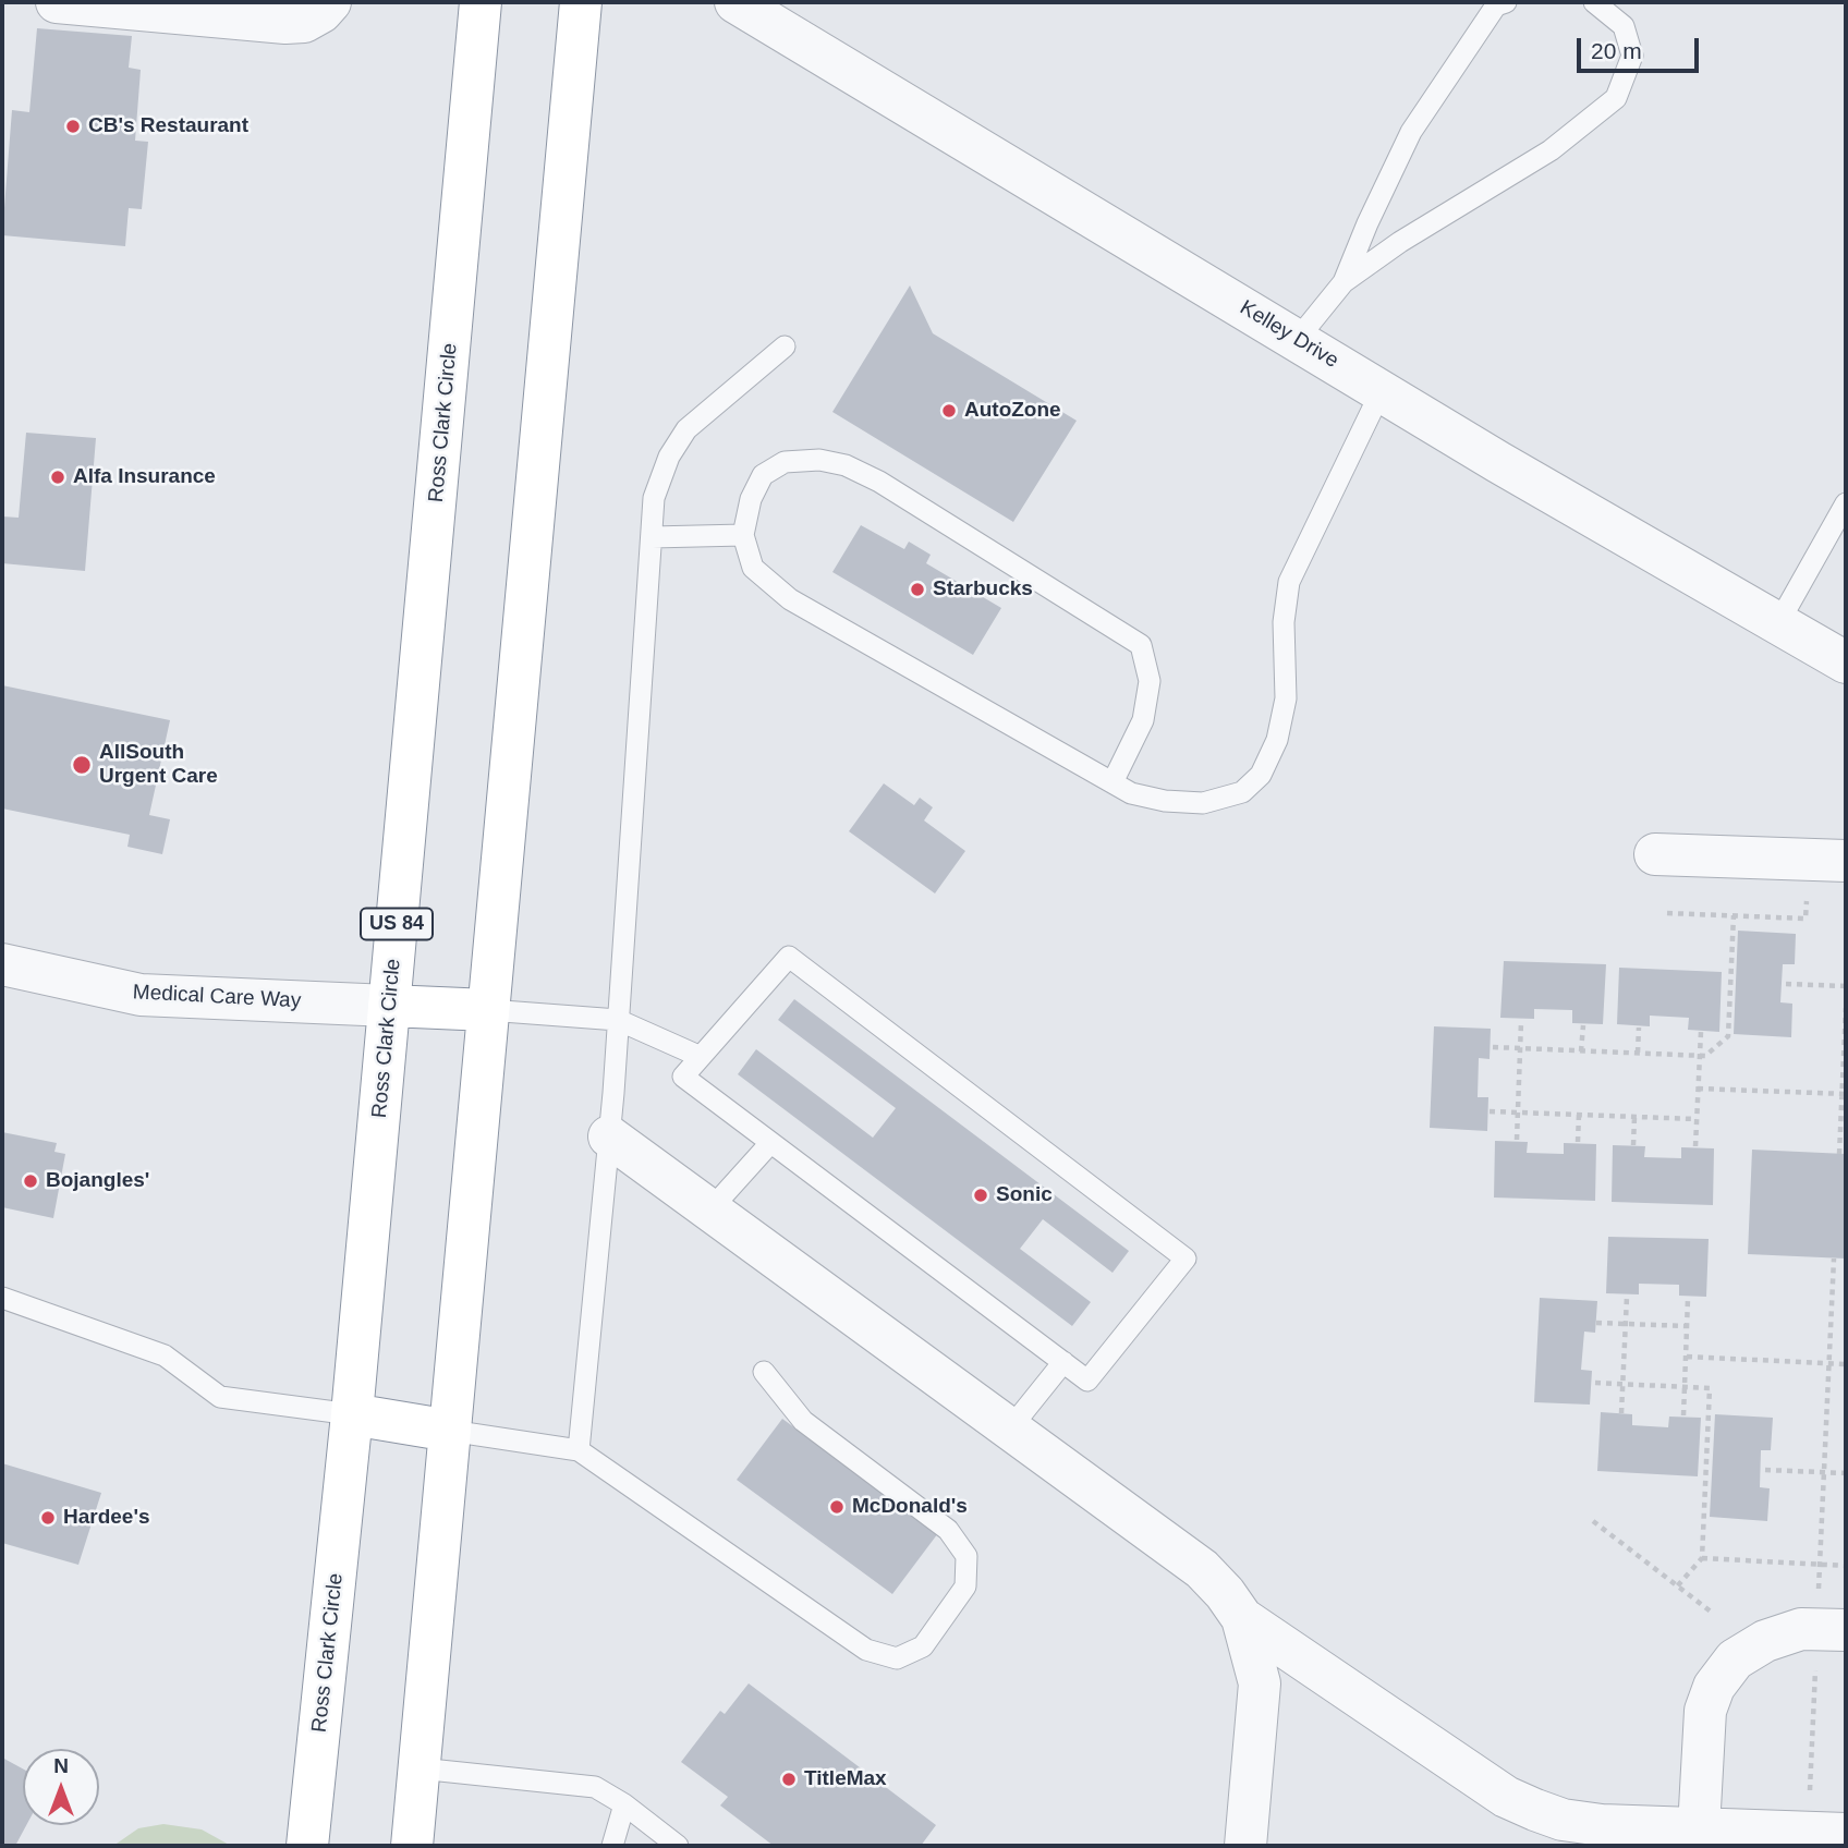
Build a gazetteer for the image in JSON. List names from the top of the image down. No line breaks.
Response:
{"streets":{"highway":["Ross Clark Circle","US 84"],"street":["Kelley Drive","Medical Care Way"]},"crossings":[["Ross Clark Circle","Medical Care Way"]],"places":["CB's Restaurant","AutoZone","Alfa Insurance","Starbucks","AllSouth Urgent Care","Bojangles'","Sonic","McDonald's","Hardee's","TitleMax"],"scale_bar":"20 m","north":"top"}
